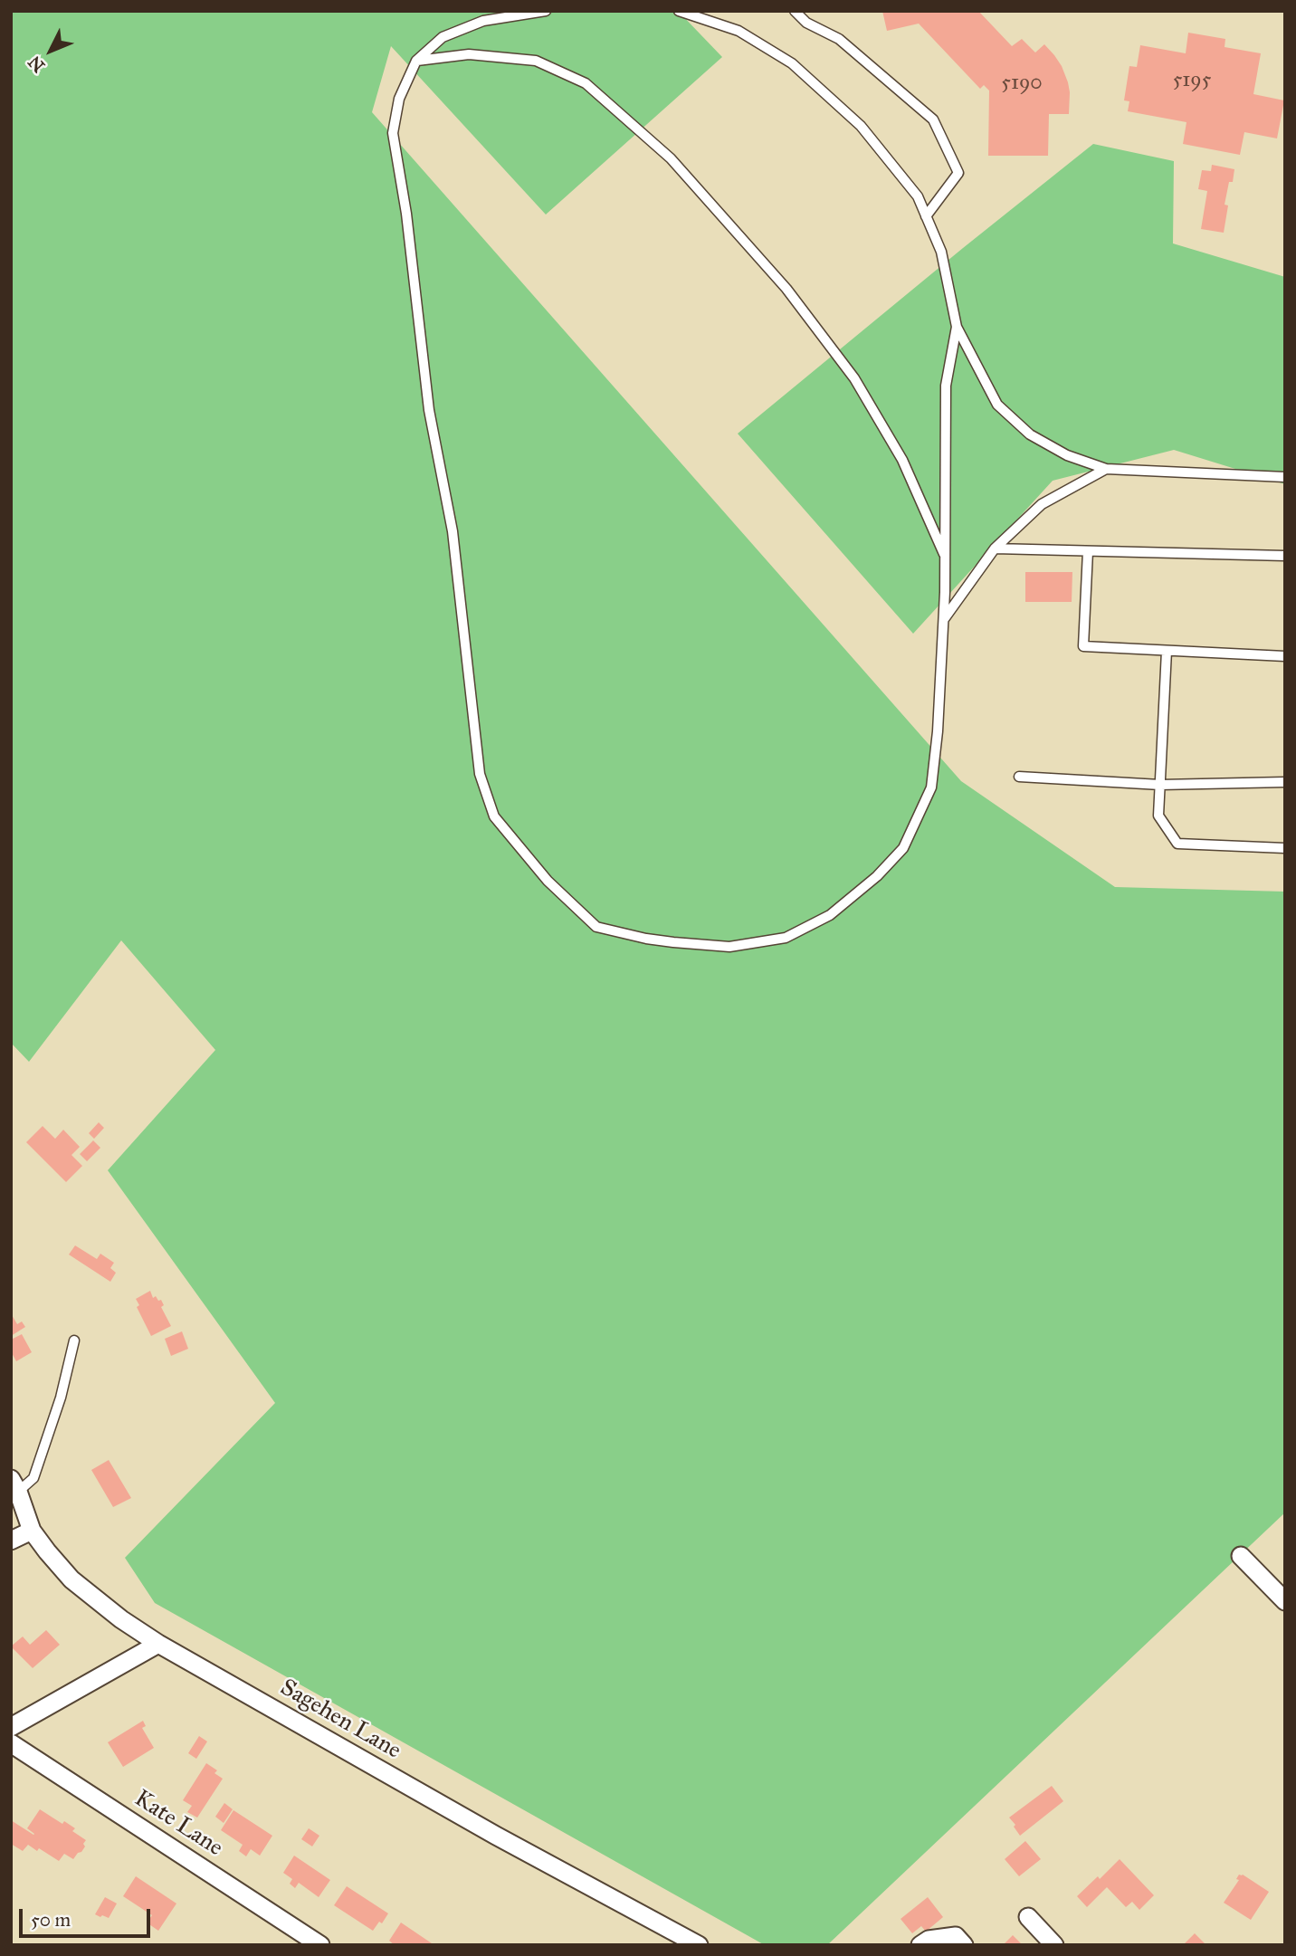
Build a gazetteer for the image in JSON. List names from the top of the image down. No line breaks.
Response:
{"streets":{"street":["Sagehen Lane","Kate Lane"]},"house_numbers":["5195","5190"],"scale_bar":"50 m","north":"bottom left"}
